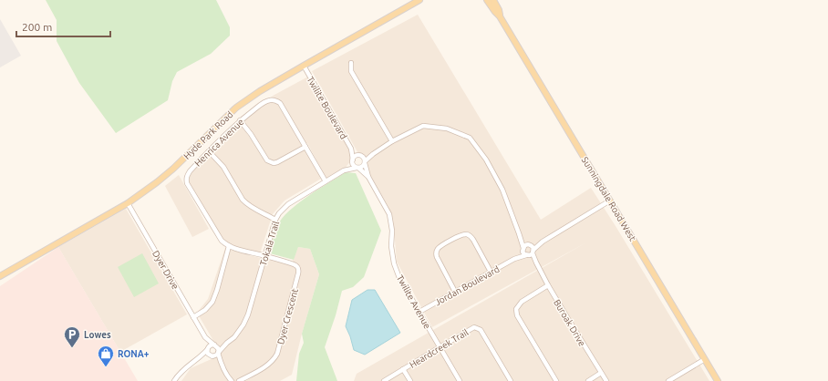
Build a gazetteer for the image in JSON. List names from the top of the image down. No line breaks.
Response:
{"streets":{"main road":["Hyde Park Road","Sunningdale Road West"],"street":["Twilite Boulevard","Henrica Avenue","Tokala Trail","Dyer Drive","Jordan Boulevard","Twilite Avenue","Dyer Crescent","Buroak Drive","Heardcreek Trail"]},"crossings":[["Twilite Boulevard","Hyde Park Road"],["Twilite Boulevard","Tokala Trail"],["Twilite Boulevard","Twilite Avenue"],["Hyde Park Road","Dyer Drive"],["Henrica Avenue","Tokala Trail"],["Tokala Trail","Dyer Drive"],["Tokala Trail","Twilite Avenue"],["Tokala Trail","Dyer Crescent"],["Jordan Boulevard","Twilite Avenue"],["Jordan Boulevard","Buroak Drive"],["Twilite Avenue","Heardcreek Trail"]],"places":{"parking":["Lowes"],"shop":["RONA+"]},"scale_bar":"200 m"}
